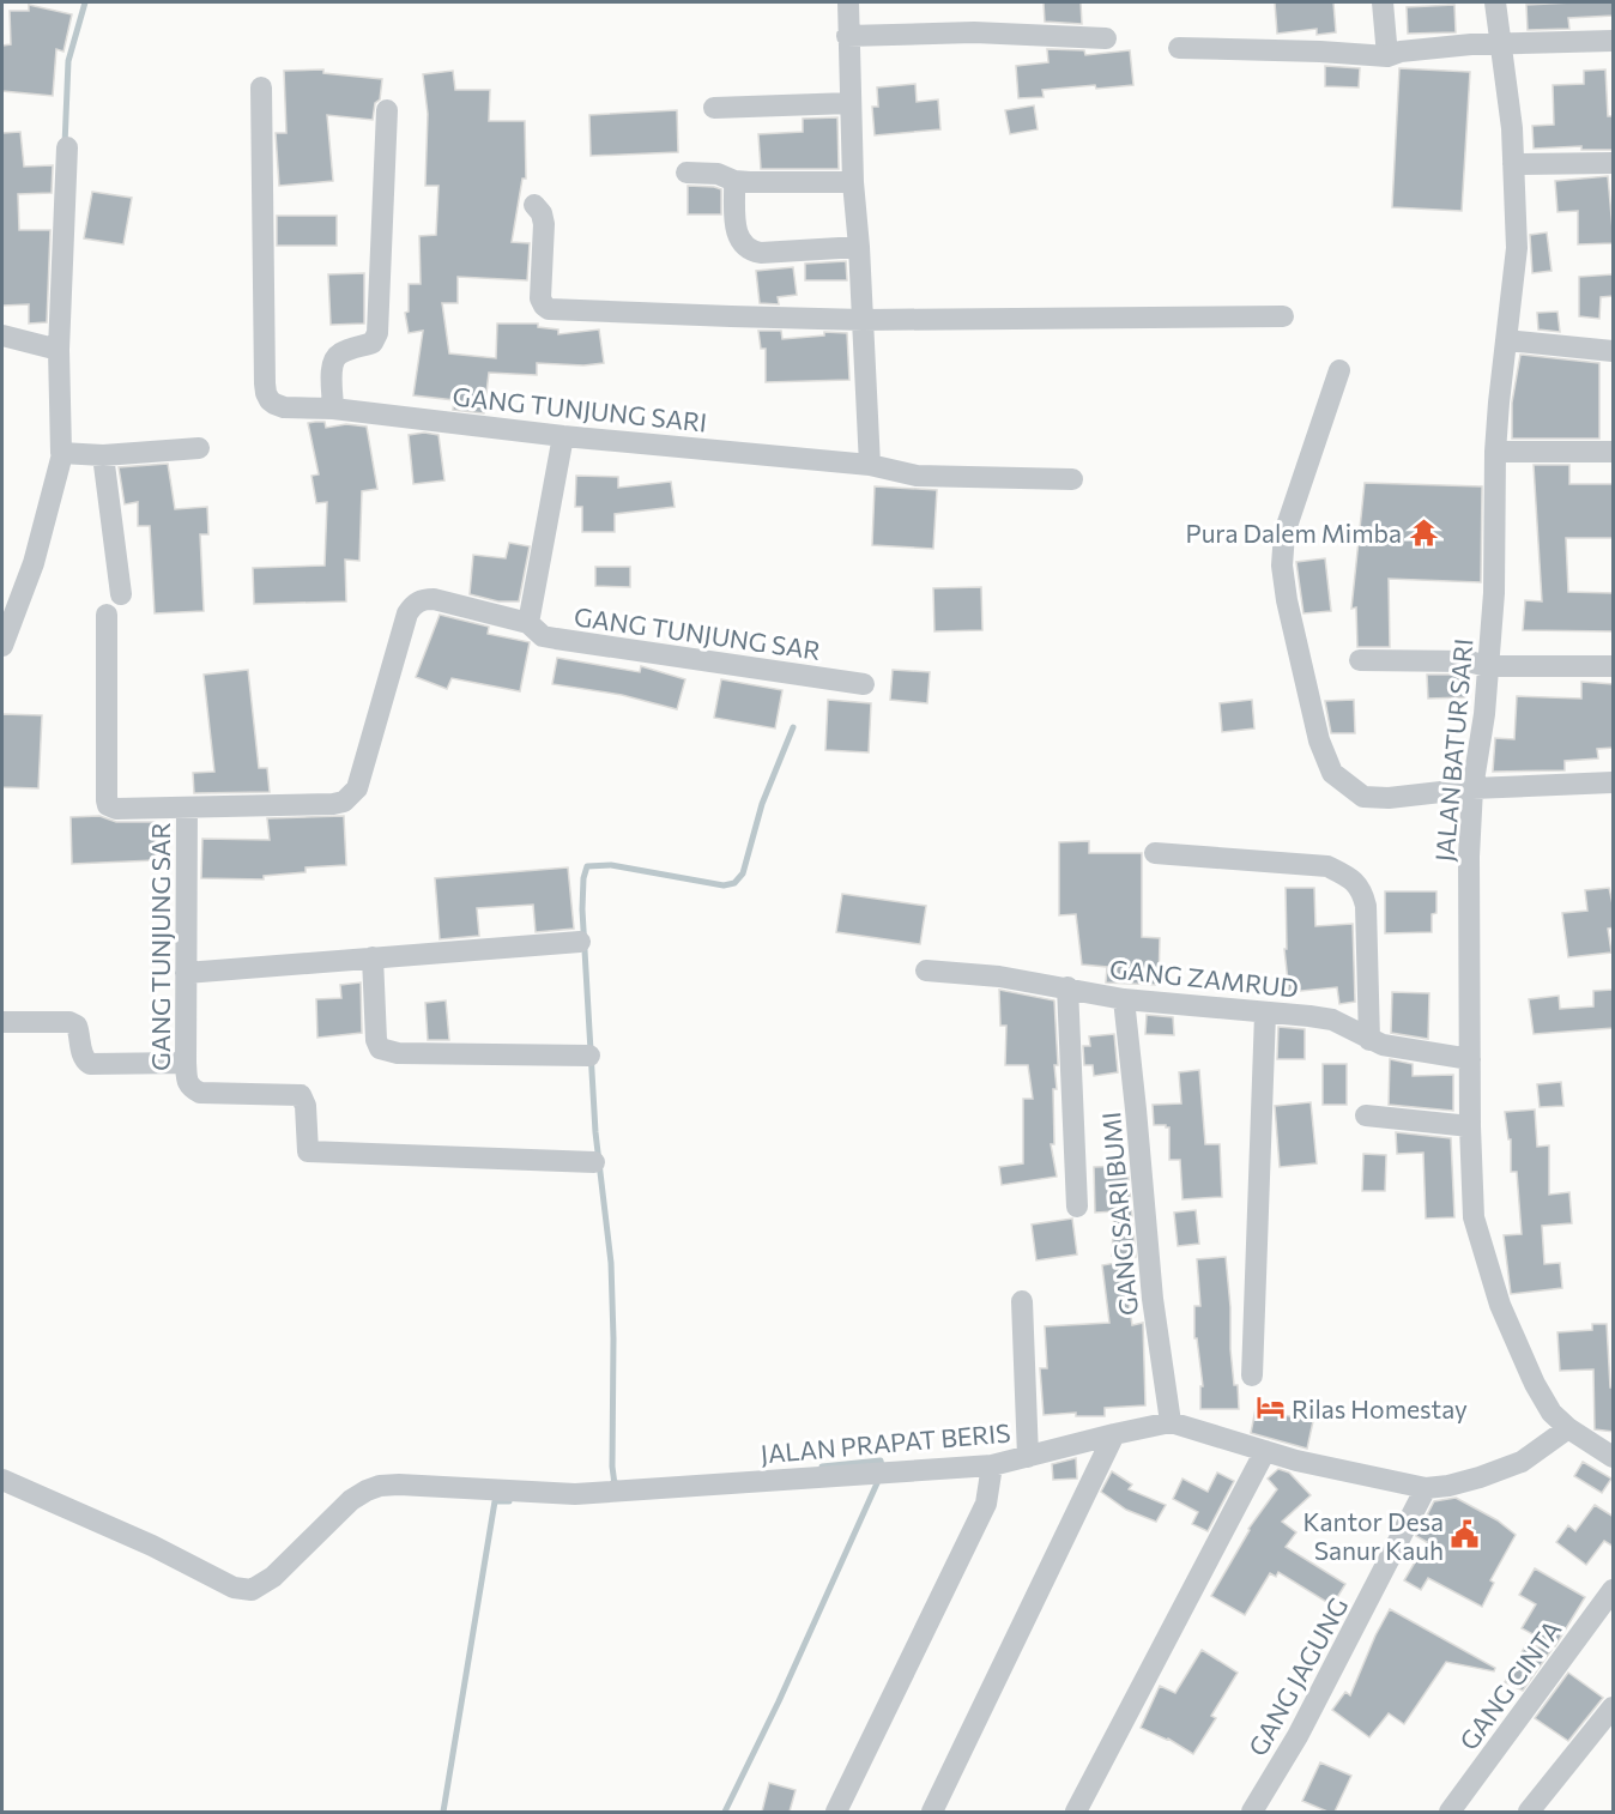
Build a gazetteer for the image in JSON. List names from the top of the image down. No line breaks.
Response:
{"streets":{"street":["GANG TUNJUNG SARI","GANG TUNJUNG SAR","JALAN BATUR SARI","GANG ZAMRUD","GANG SARI BUMI","JALAN PRAPAT BERIS","GANG JAGUNG","GANG CINTA"]},"crossings":[["JALAN BATUR SARI","GANG ZAMRUD"],["JALAN BATUR SARI","JALAN PRAPAT BERIS"],["GANG ZAMRUD","GANG SARI BUMI"],["GANG SARI BUMI","JALAN PRAPAT BERIS"],["JALAN PRAPAT BERIS","GANG JAGUNG"]],"places":{"temple":["Pura Dalem Mimba"],"hotel":["Rilas Homestay"],"public building":["Kantor Desa Sanur Kauh"]}}
